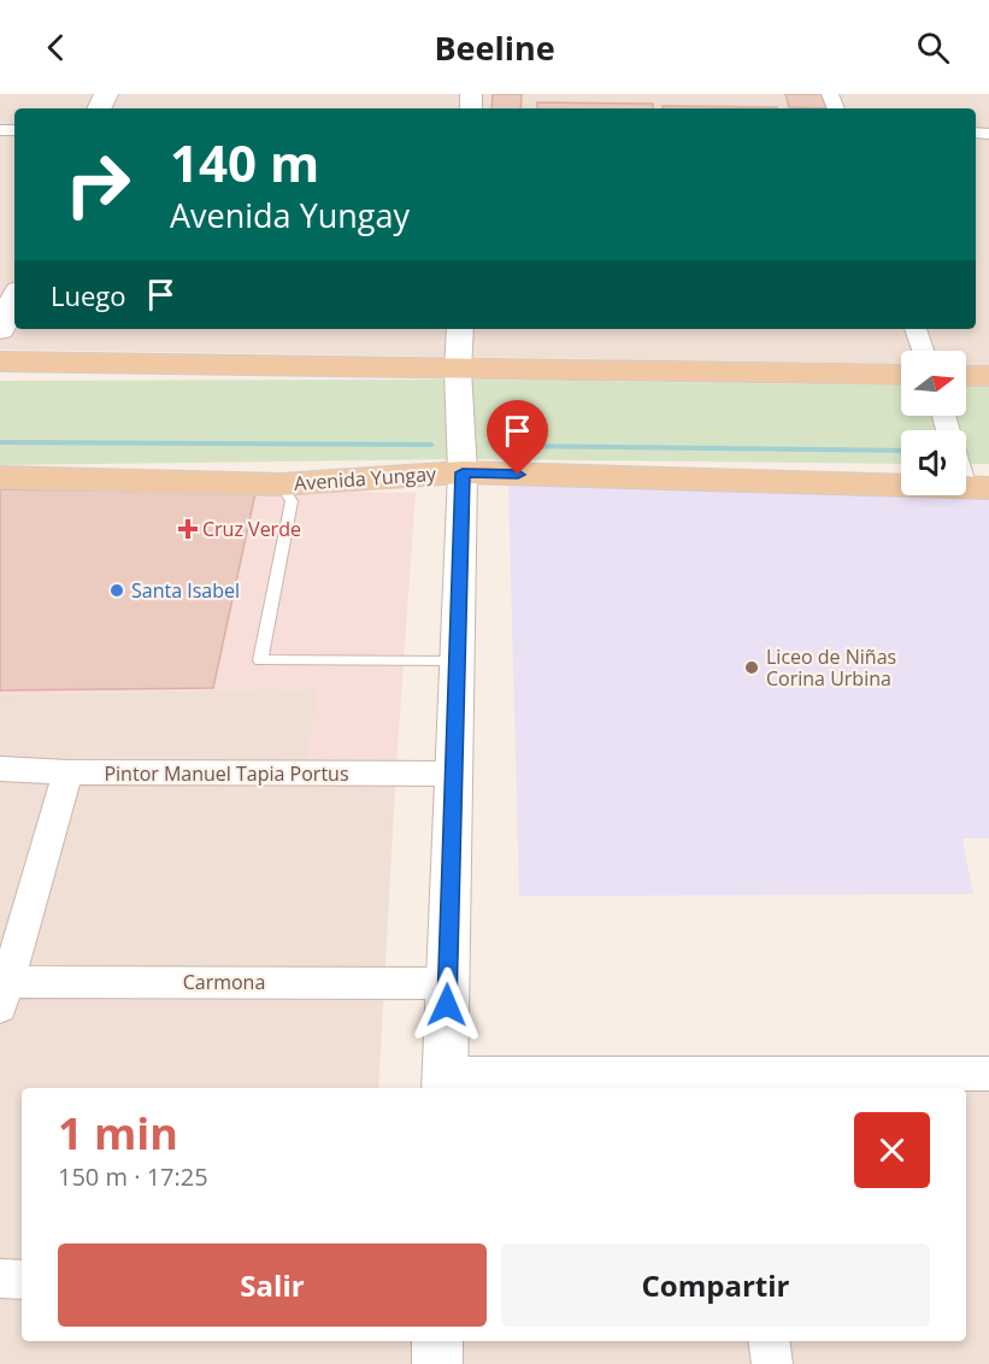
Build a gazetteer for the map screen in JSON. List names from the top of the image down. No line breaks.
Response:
{"streets":{"main road":["Avenida Yungay"],"street":["Pintor Manuel Tapia Portus","Carmona"]},"places":{"health":["Cruz Verde"],"other":["Santa Isabel","Liceo de Niñas Corina Urbina"]},"north":"right","page":{"header":"Beeline","turn":["140 m","Avenida Yungay"],"then":"Luego","heading":["1 min","150 m · 17:25"],"buttons":["Salir","Compartir"]}}
